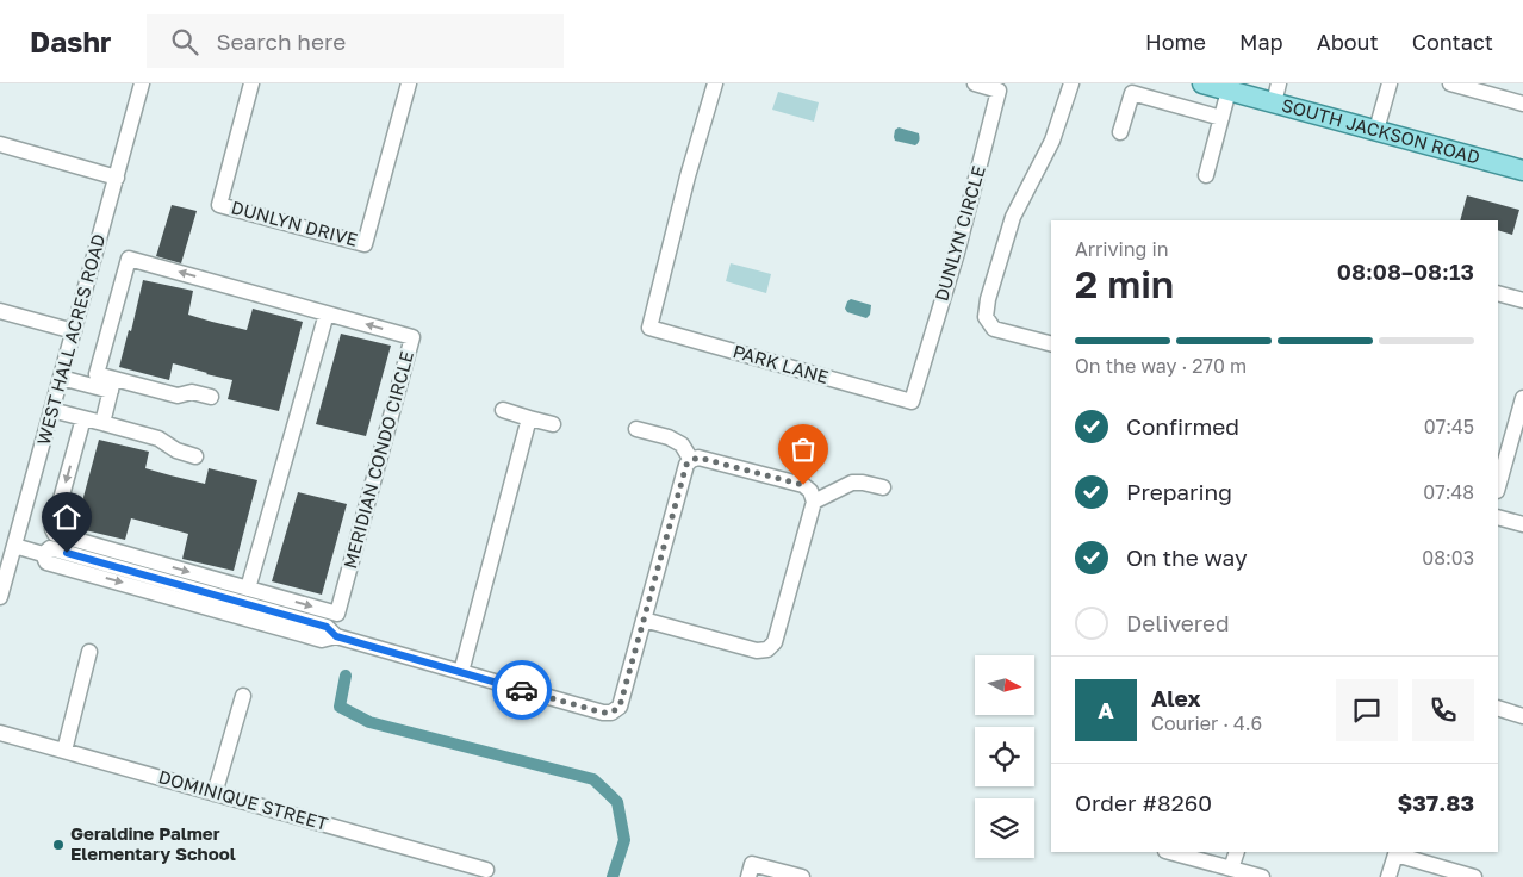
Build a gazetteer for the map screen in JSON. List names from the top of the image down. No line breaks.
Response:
{"streets":{"main road":["SOUTH JACKSON ROAD"],"street":["DUNLYN DRIVE","DUNLYN CIRCLE","WEST HALL ACRES ROAD","PARK LANE","MERIDIAN CONDO CIRCLE","DOMINIQUE STREET"]},"crossings":[["DUNLYN CIRCLE","PARK LANE"]],"places":["Geraldine Palmer Elementary School"],"north":"right","page":{"header":"Dashr","search":"Search here","nav":["Home","Map","About","Contact"],"heading":["2 min","Arriving in","08:08–08:13"],"panel":["Alex","Courier · 4.6","Order #8260","$37.83"],"bar":"On the way · 270 m","list":[["Confirmed","07:45"],["Preparing","07:48"],["On the way","08:03"],"Delivered"],"round":"A"}}
